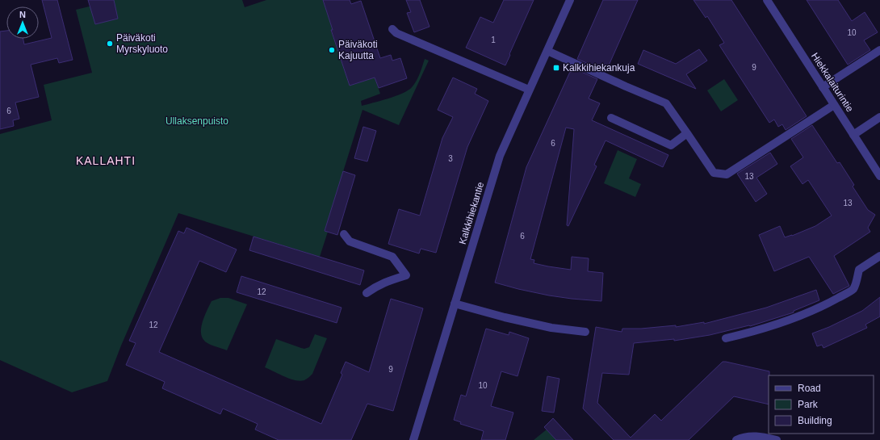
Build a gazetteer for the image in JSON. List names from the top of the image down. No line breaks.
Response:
{"streets":{"street":["Hiekkalaiturintie","Kalkkihiekantie"]},"districts":["KALLAHTI"],"parks":["Ullaksenpuisto"],"places":{"other":["Päiväkoti Myrskyluoto","Päiväkoti Kajuutta"],"transit":["Kalkkihiekankuja"]},"house_numbers":["10","1","9","6","6","3","13","13","6","12","12","9","10"],"legend":["Road","Park","Building"],"north":"top"}
